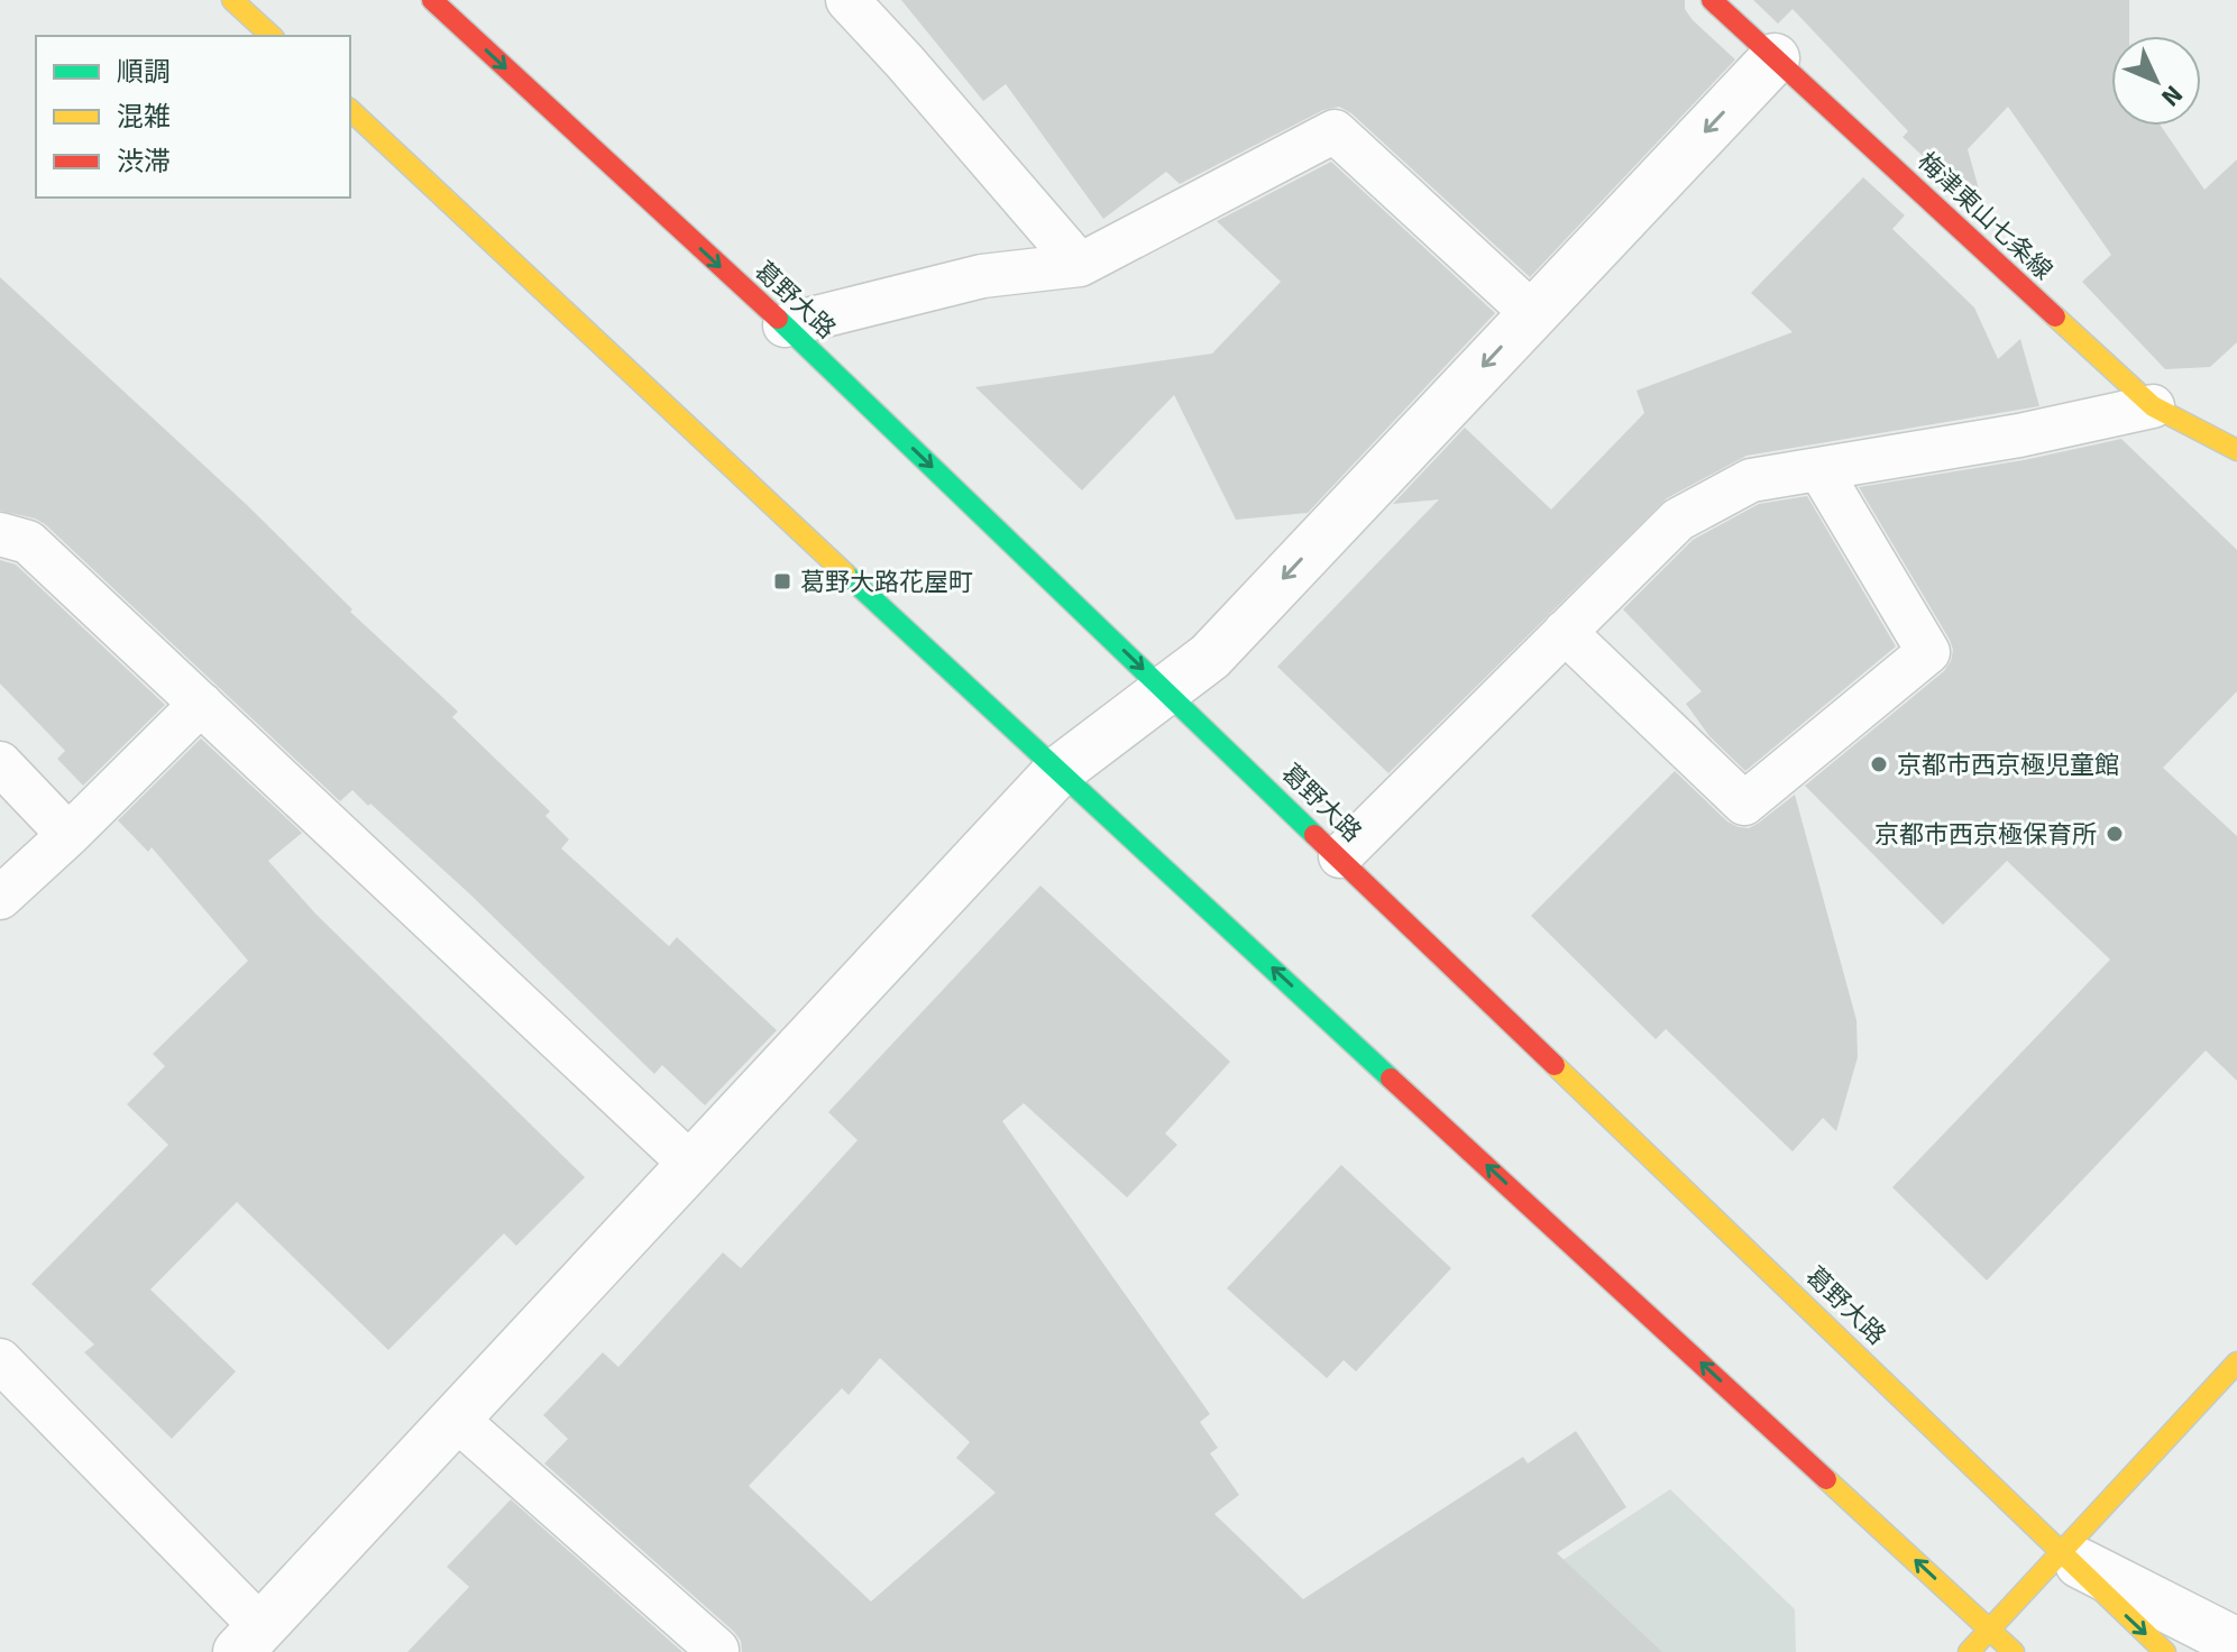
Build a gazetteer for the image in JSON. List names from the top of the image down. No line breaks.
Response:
{"streets":{"street":["梅津東山七条線","葛野大路"]},"places":{"transit":["葛野大路花屋町"],"other":["京都市西京極児童館","京都市西京極保育所"]},"legend":["順調","混雑","渋滞"],"north":"bottom right"}
